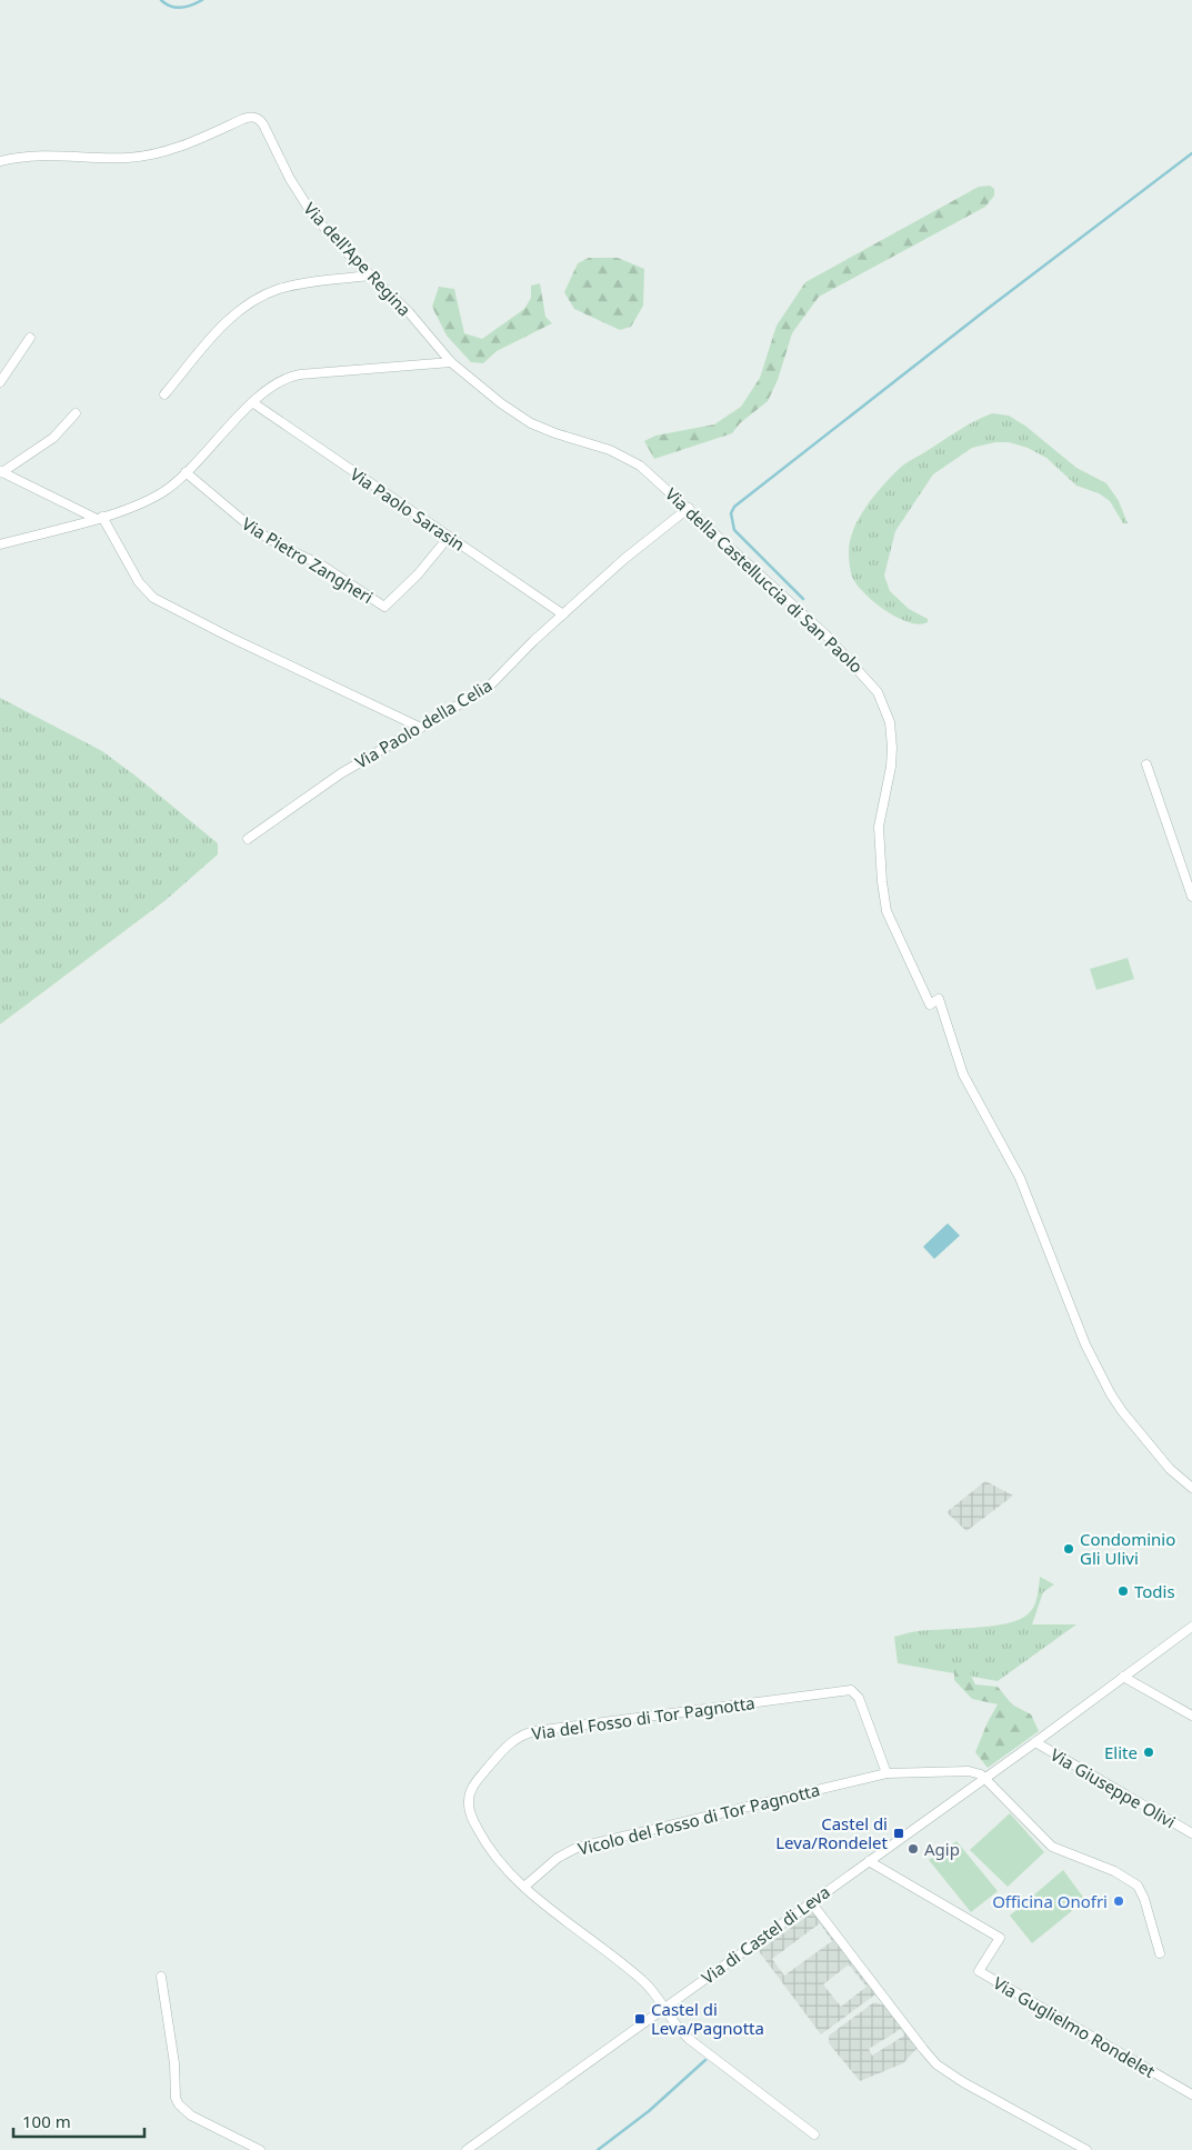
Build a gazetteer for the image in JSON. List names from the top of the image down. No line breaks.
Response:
{"streets":{"street":["Via dell'Ape Regina","Via Paolo Sarasin","Via Pietro Zangheri","Via della Castelluccia di San Paolo","Via Paolo della Celia","Via del Fosso di Tor Pagnotta","Via Giuseppe Olivi","Vicolo del Fosso di Tor Pagnotta","Via di Castel di Leva","Via Guglielmo Rondelet"]},"crossings":[["Via dell'Ape Regina","Via della Castelluccia di San Paolo"],["Via Paolo Sarasin","Via Pietro Zangheri"],["Via Paolo Sarasin","Via Paolo della Celia"],["Via della Castelluccia di San Paolo","Via Paolo della Celia"],["Via del Fosso di Tor Pagnotta","Vicolo del Fosso di Tor Pagnotta"],["Via del Fosso di Tor Pagnotta","Via di Castel di Leva"],["Via Giuseppe Olivi","Via di Castel di Leva"],["Via di Castel di Leva","Via Guglielmo Rondelet"]],"places":{"other":["Condominio Gli Ulivi","Todis","Elite","Agip","Officina Onofri"],"transit":["Castel di Leva/Rondelet","Castel di Leva/Pagnotta"]},"scale_bar":"100 m"}
